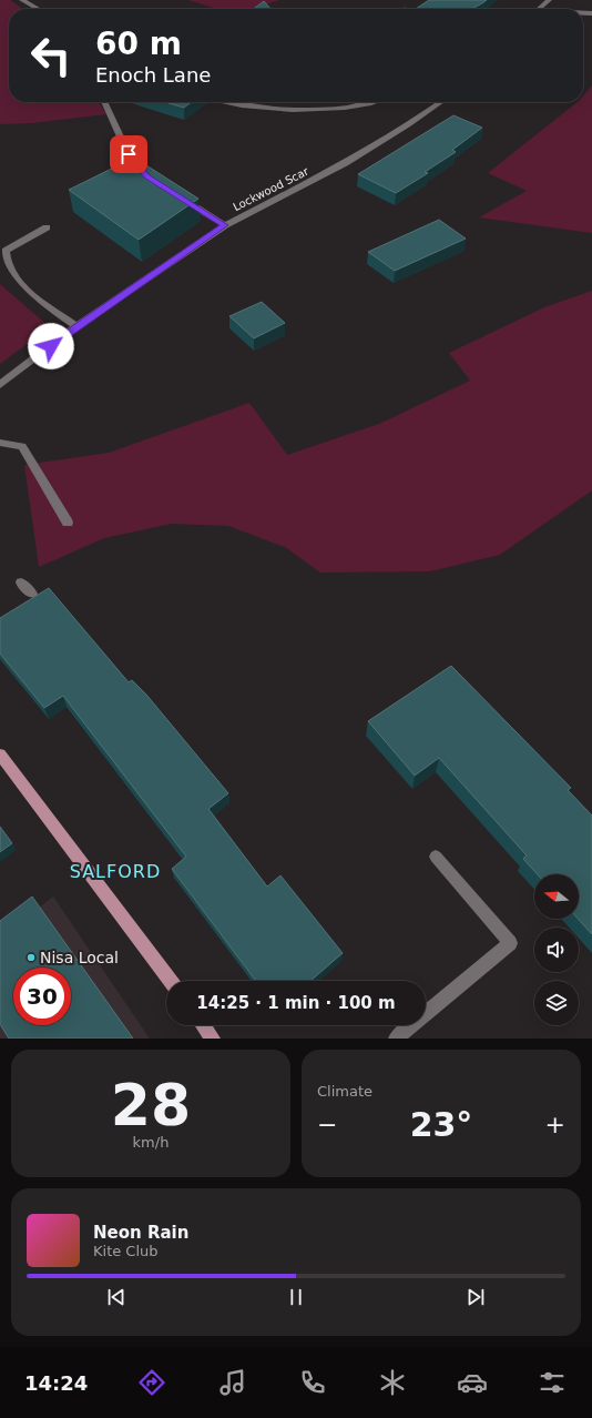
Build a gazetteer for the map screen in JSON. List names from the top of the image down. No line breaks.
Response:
{"streets":{"street":["Lockwood Scar"]},"districts":["SALFORD"],"places":["Nisa Local"],"north":"left","page":{"turn":["60 m","Enoch Lane"],"limit":"30","trip":"14:25 · 1 min · 100 m","tile":[["28","km/h"],"Climate"],"heat":["−","23°","+"],"song":["Neon Rain","Kite Club"],"tabs":"14:24"}}
